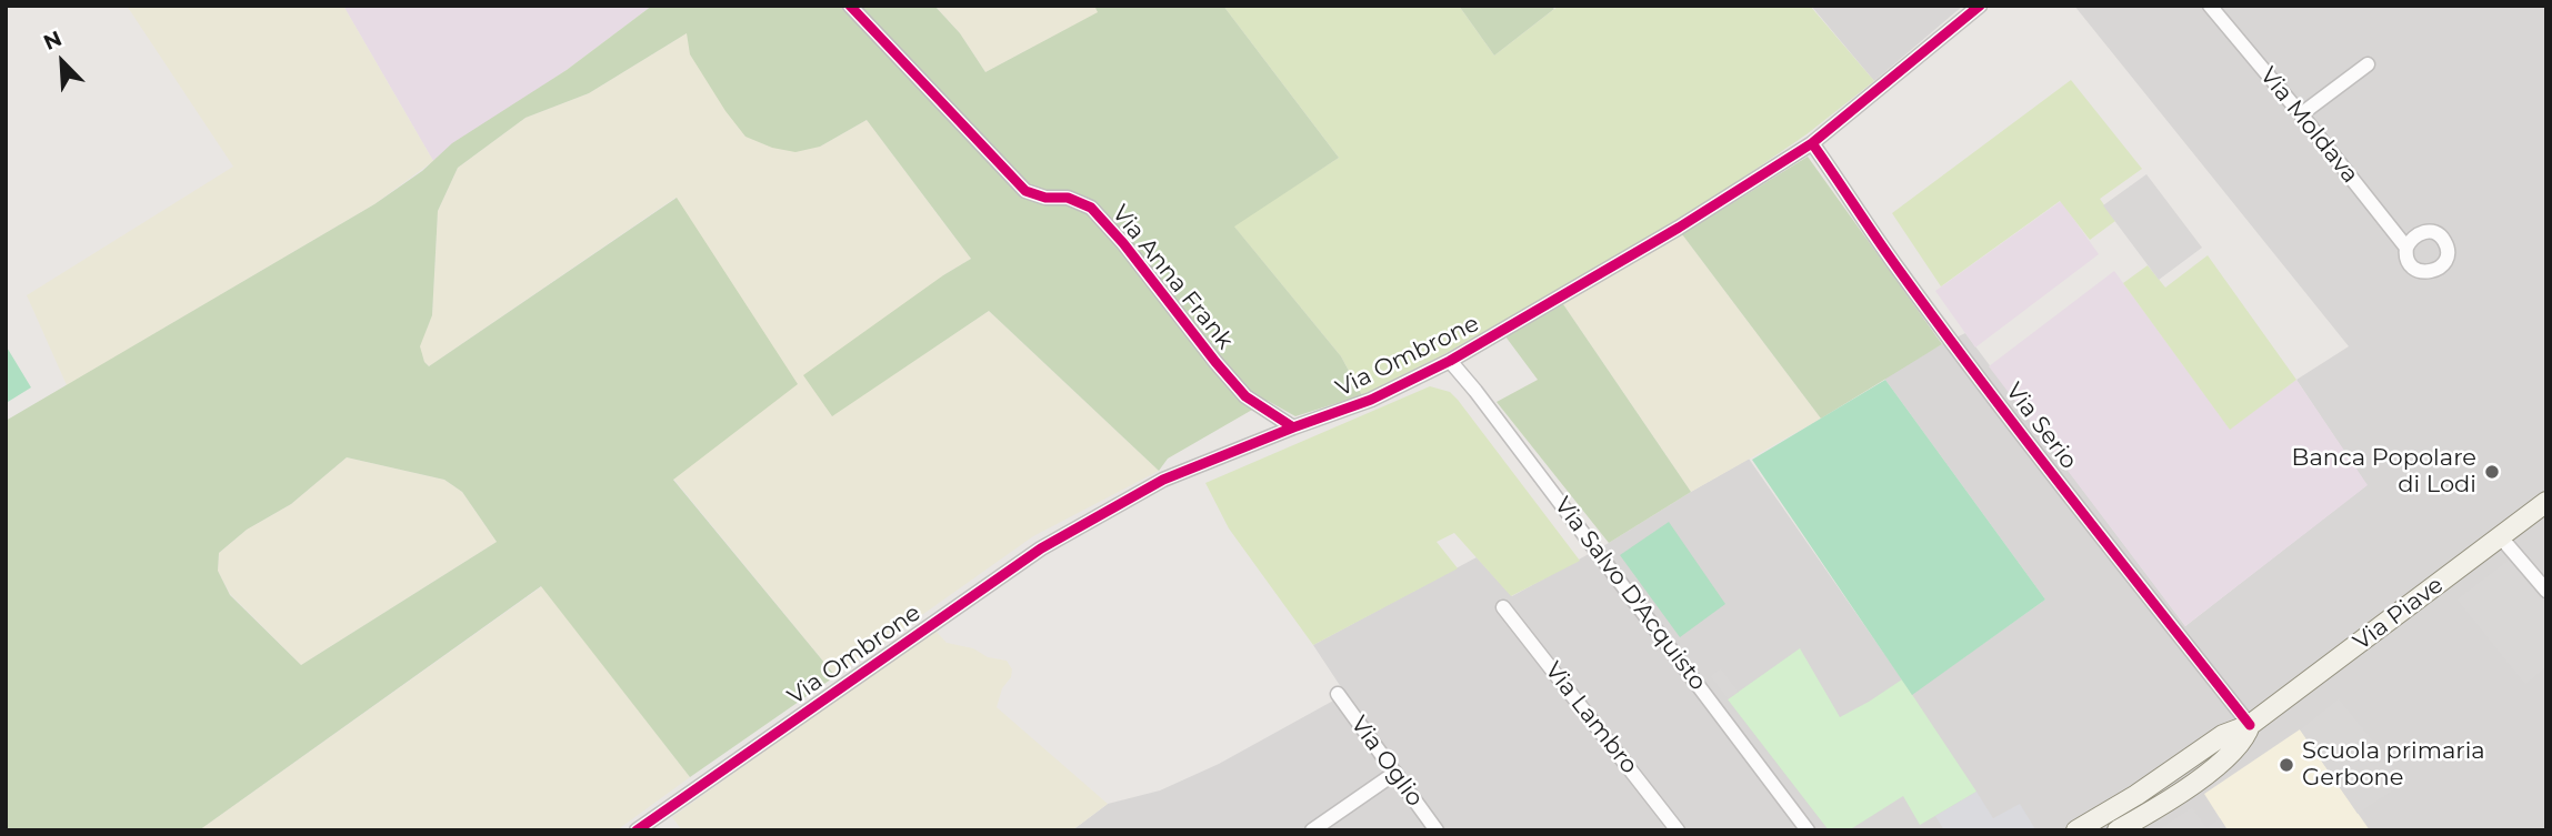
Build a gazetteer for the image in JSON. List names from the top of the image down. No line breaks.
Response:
{"streets":{"street":["Via Moldava","Via Anna Frank","Via Ombrone","Via Serio","Via Salvo D'Acquisto","Via Piave","Via Lambro","Via Oglio"]},"crossings":[["Via Anna Frank","Via Ombrone"],["Via Ombrone","Via Serio"],["Via Ombrone","Via Salvo D'Acquisto"],["Via Serio","Via Piave"]],"places":["Banca Popolare di Lodi","Scuola primaria Gerbone"],"north":"top left"}
